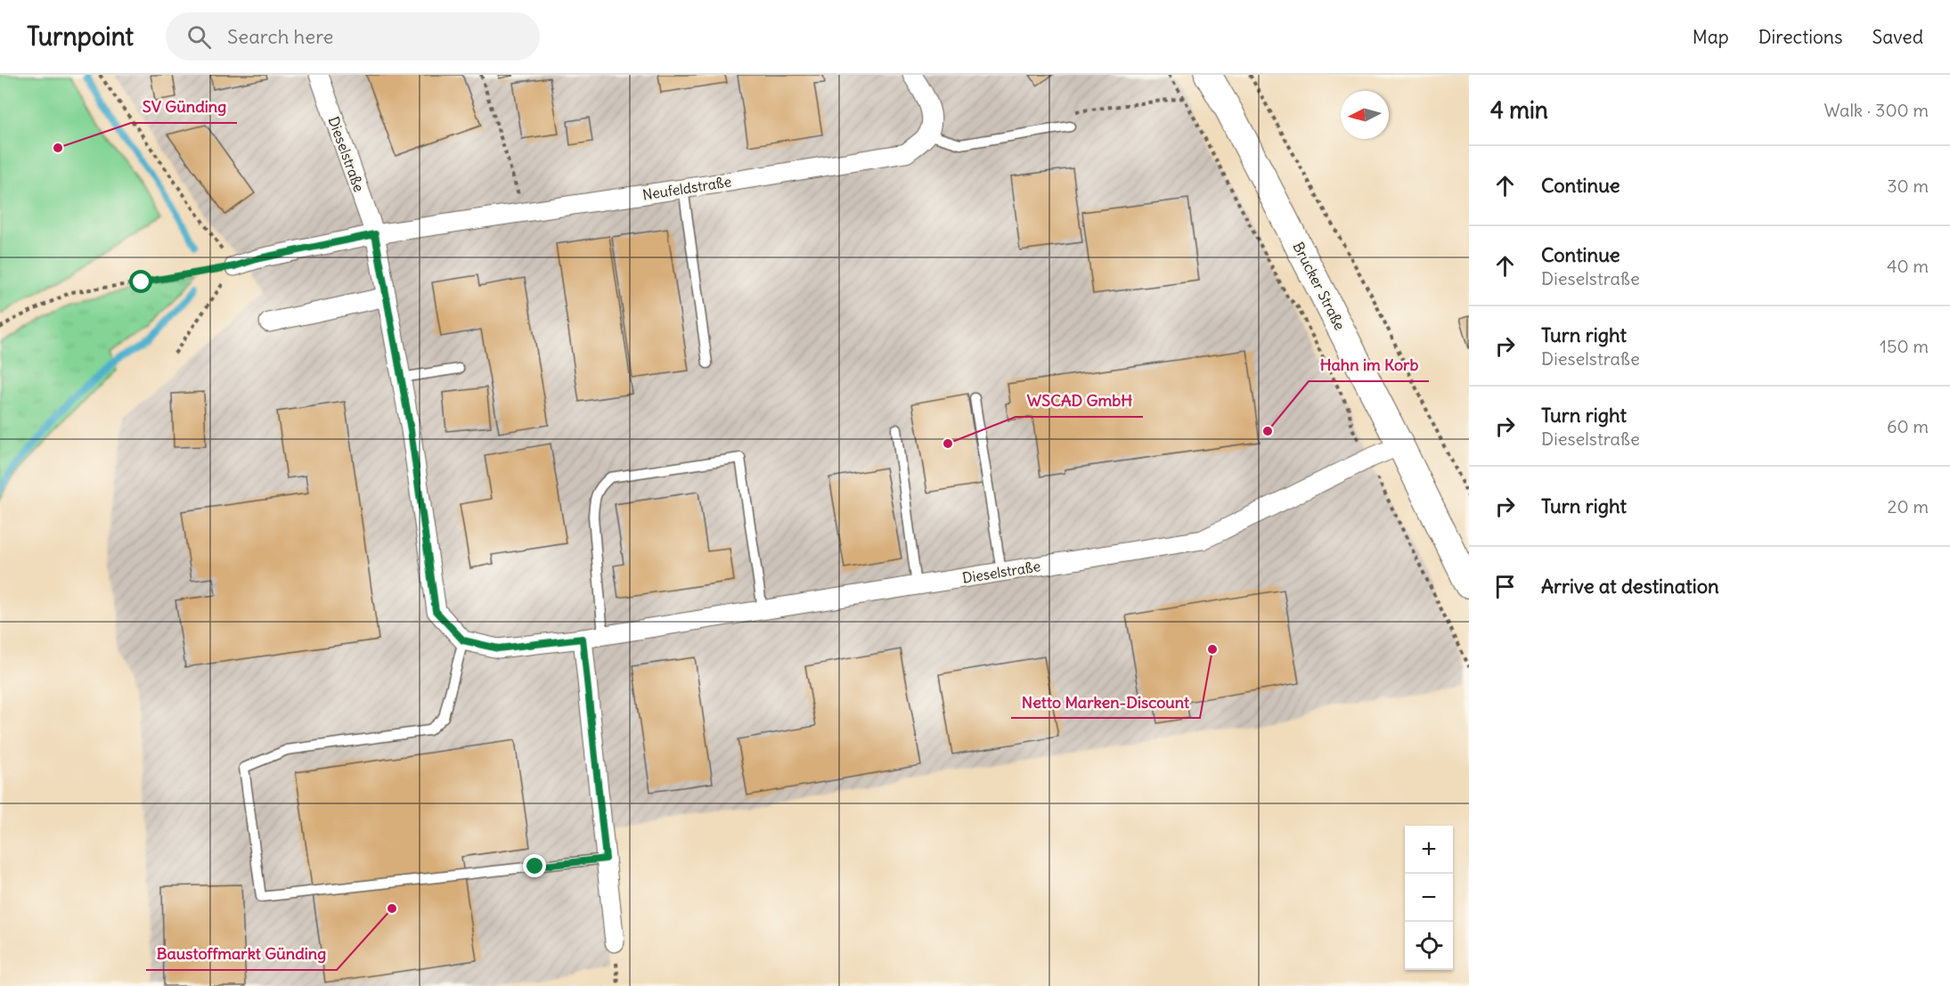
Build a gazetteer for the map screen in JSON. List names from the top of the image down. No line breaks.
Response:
{"streets":{"main road":["Brucker Straße"],"street":["Dieselstraße","Neufeldstraße"]},"crossings":[["Dieselstraße","Neufeldstraße"],["Dieselstraße","Brucker Straße"]],"places":["SV Günding","Hahn im Korb","WSCAD GmbH","Netto Marken-Discount","Baustoffmarkt Günding"],"north":"left","page":{"header":"Turnpoint","search":"Search here","nav":["Map","Directions","Saved"],"heading":["4 min","Walk · 300 m"],"list":[["Continue","30 m"],["Continue","Dieselstraße","40 m"],["Turn right","Dieselstraße","150 m"],["Turn right","Dieselstraße","60 m"],["Turn right","20 m"],"Arrive at destination"],"map_buttons":["+","−"]}}
